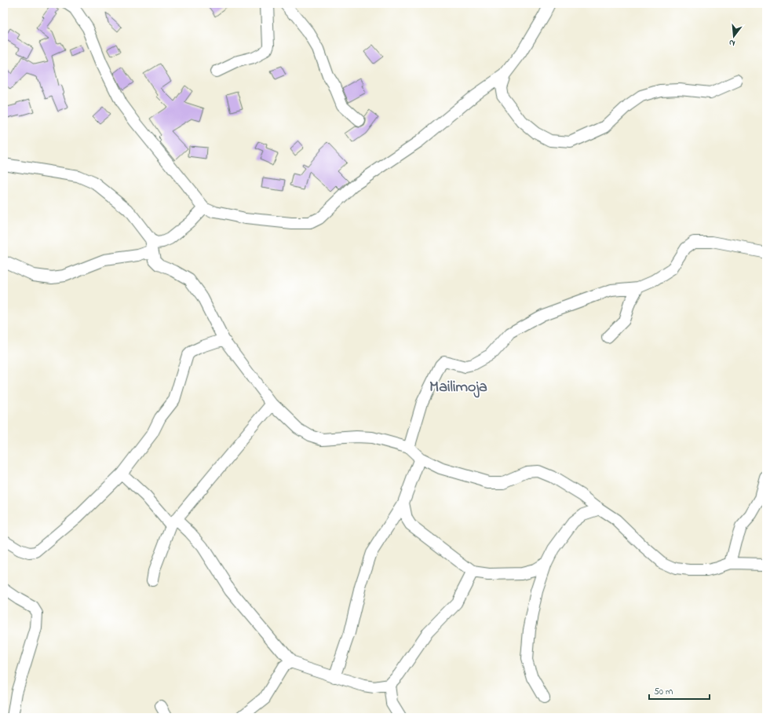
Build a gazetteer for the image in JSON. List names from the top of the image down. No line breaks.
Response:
{"districts":["Mailimoja"],"scale_bar":"50 m","north":"bottom"}
